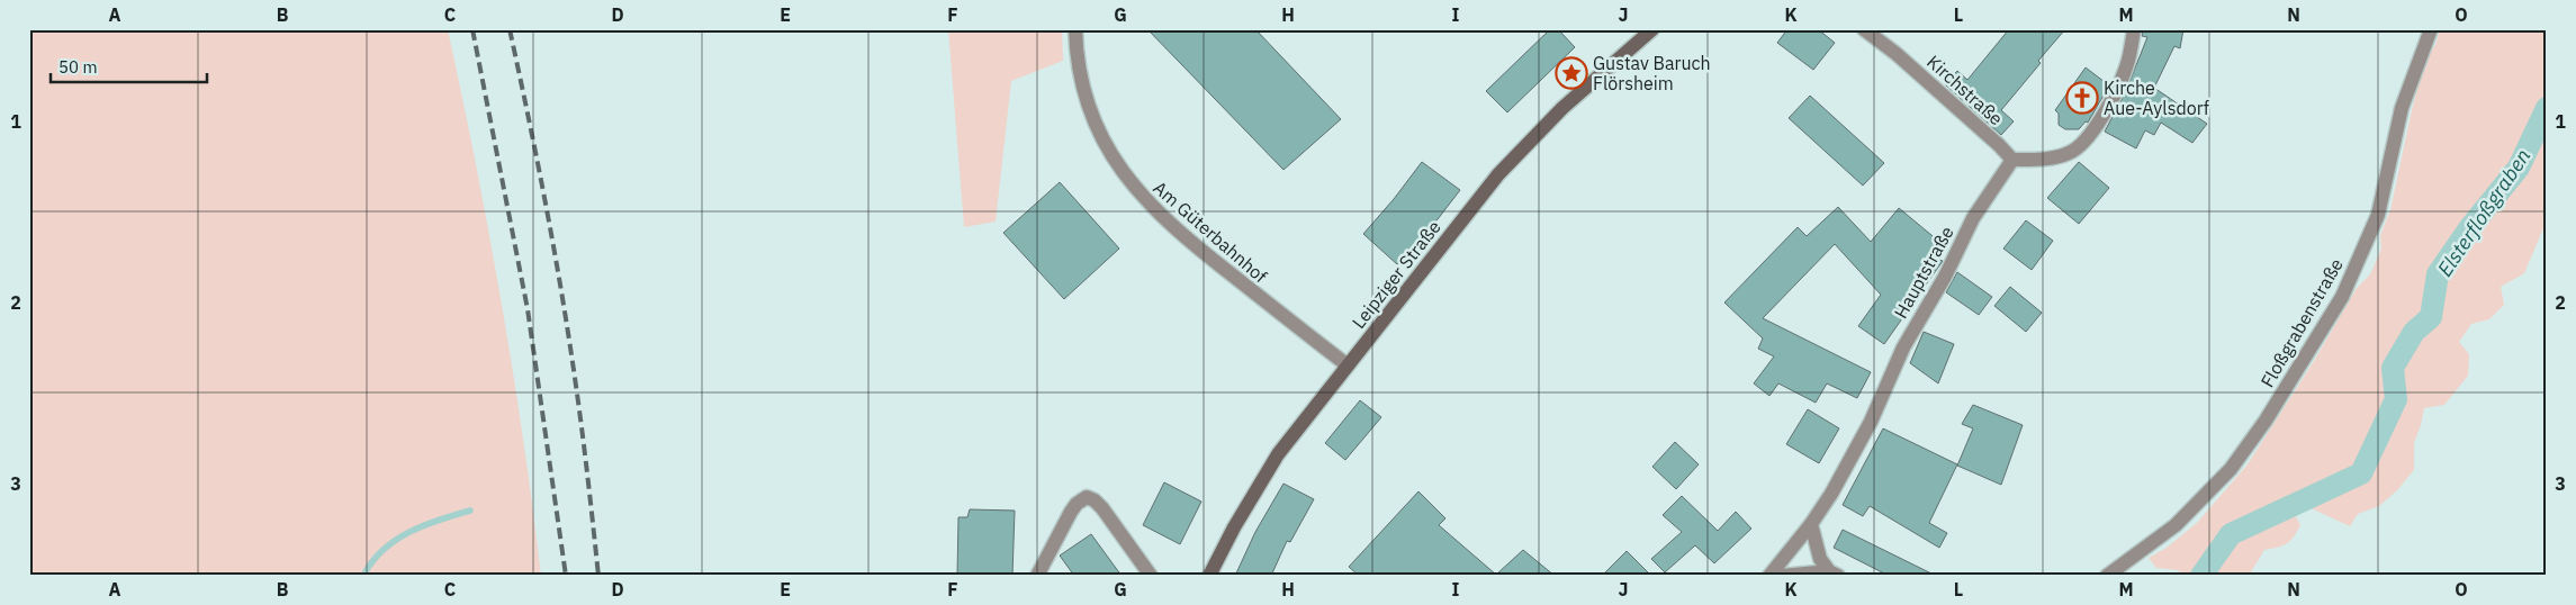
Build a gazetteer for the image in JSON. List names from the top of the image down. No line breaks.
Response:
{"streets":{"street":["Kirchstraße","Am Güterbahnhof","Hauptstraße","Leipziger Straße","Floßgrabenstraße"]},"crossings":[["Kirchstraße","Hauptstraße"],["Am Güterbahnhof","Leipziger Straße"]],"water":["Elsterfloßgraben"],"places":{"place":["Gustav Baruch Flörsheim"],"church":["Kirche Aue-Aylsdorf"]},"scale_bar":"50 m","grid":{"columns":["A","B","C","D","E","F","G","H","I","J","K","L","M","N","O"],"rows":["1","2","3"]}}
